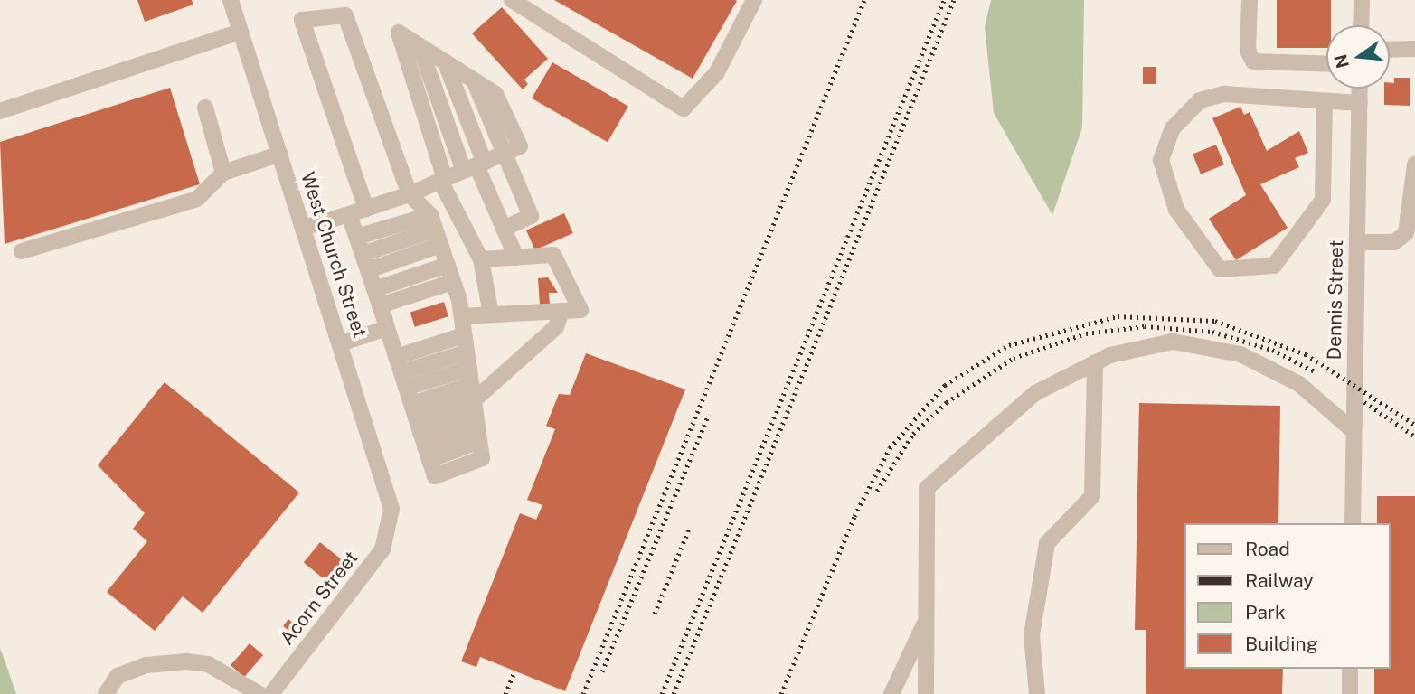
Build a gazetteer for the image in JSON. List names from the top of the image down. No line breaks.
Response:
{"streets":{"street":["West Church Street","Dennis Street","Acorn Street"]},"crossings":[["West Church Street","Acorn Street"]],"legend":["Road","Railway","Park","Building"],"north":"left"}
